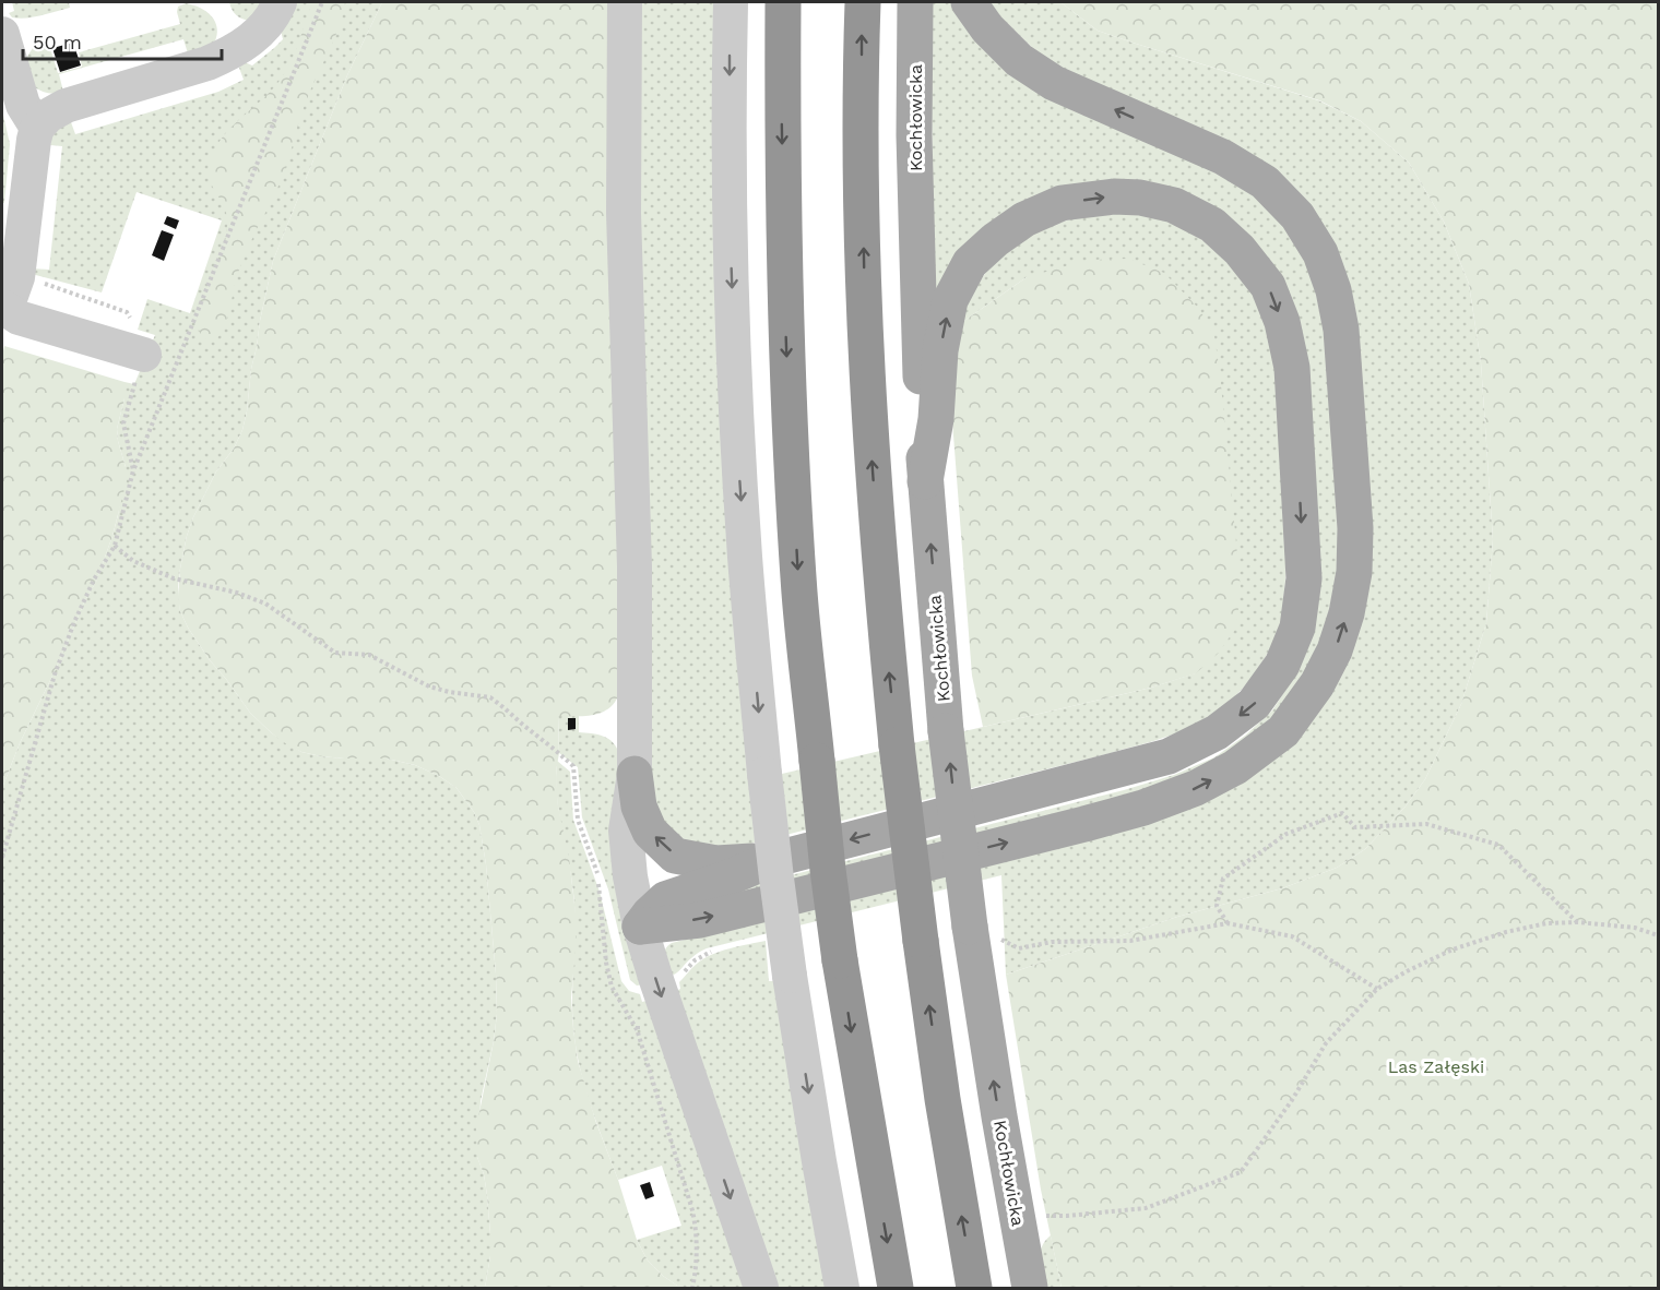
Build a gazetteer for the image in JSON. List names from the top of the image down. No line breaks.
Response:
{"streets":{"main road":["Kochłowicka"]},"one_way":["Kochłowicka"],"parks":["Las Załęski"],"scale_bar":"50 m"}
